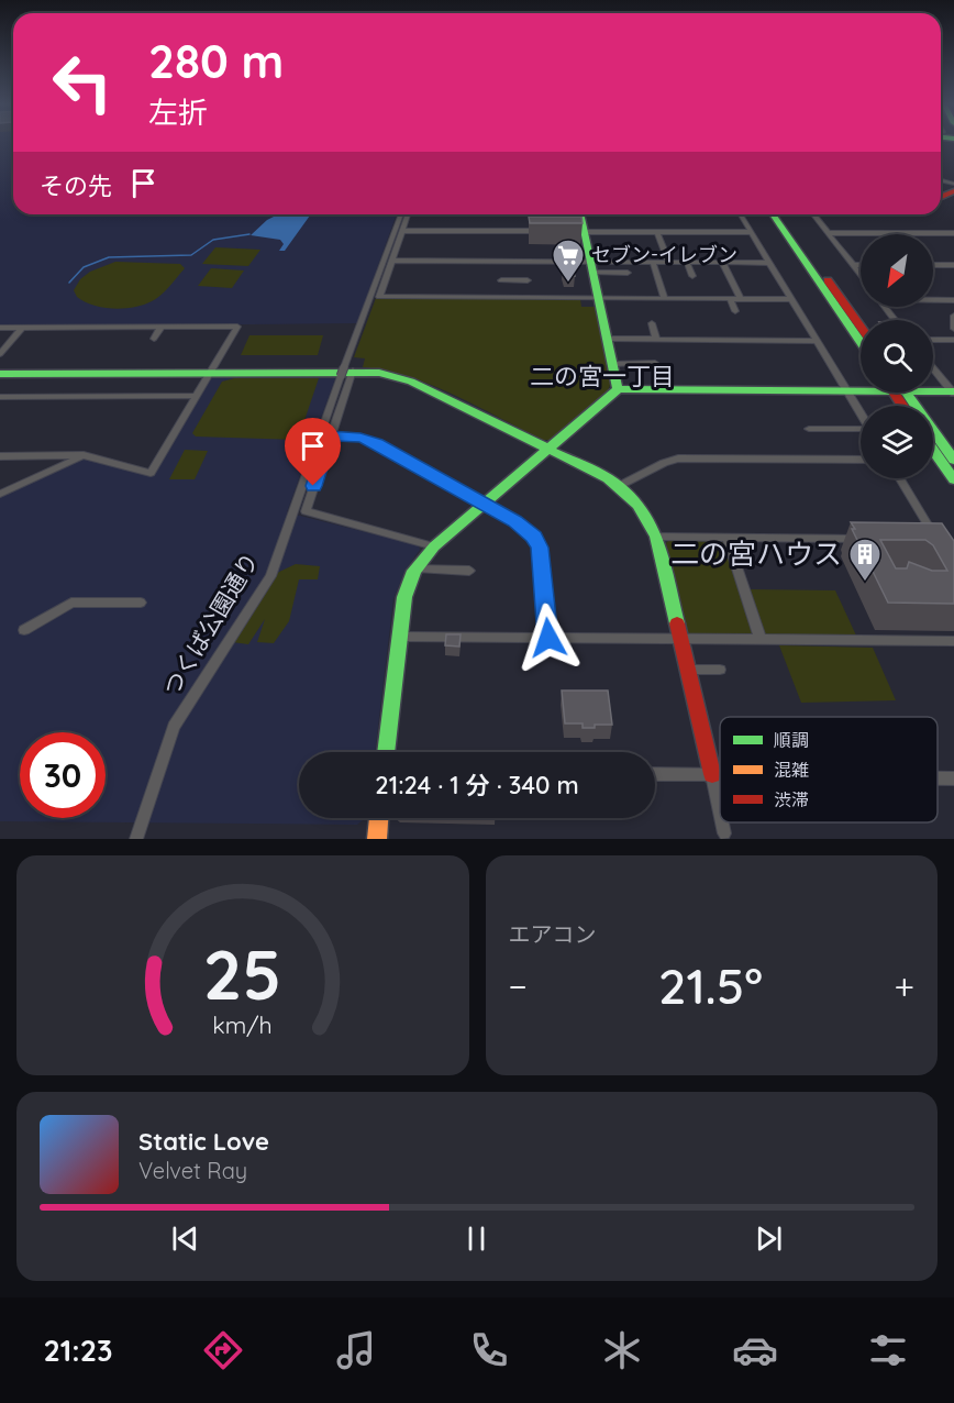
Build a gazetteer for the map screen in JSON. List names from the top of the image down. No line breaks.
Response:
{"streets":{"street":["つくば公園通り"]},"districts":["二の宮一丁目"],"places":{"supermarket":["セブン-イレブン"],"building":["二の宮ハウス"]},"legend":["順調","混雑","渋滞"],"north":"bottom left","page":{"turn":["280 m","左折"],"then":"その先","limit":"30","trip":"21:24 · 1 分 · 340 m","tile":"エアコン","heat":["−","21.5°","+"],"song":["Static Love","Velvet Ray"],"tabs":"21:23","gauge":["25","km/h"]}}
